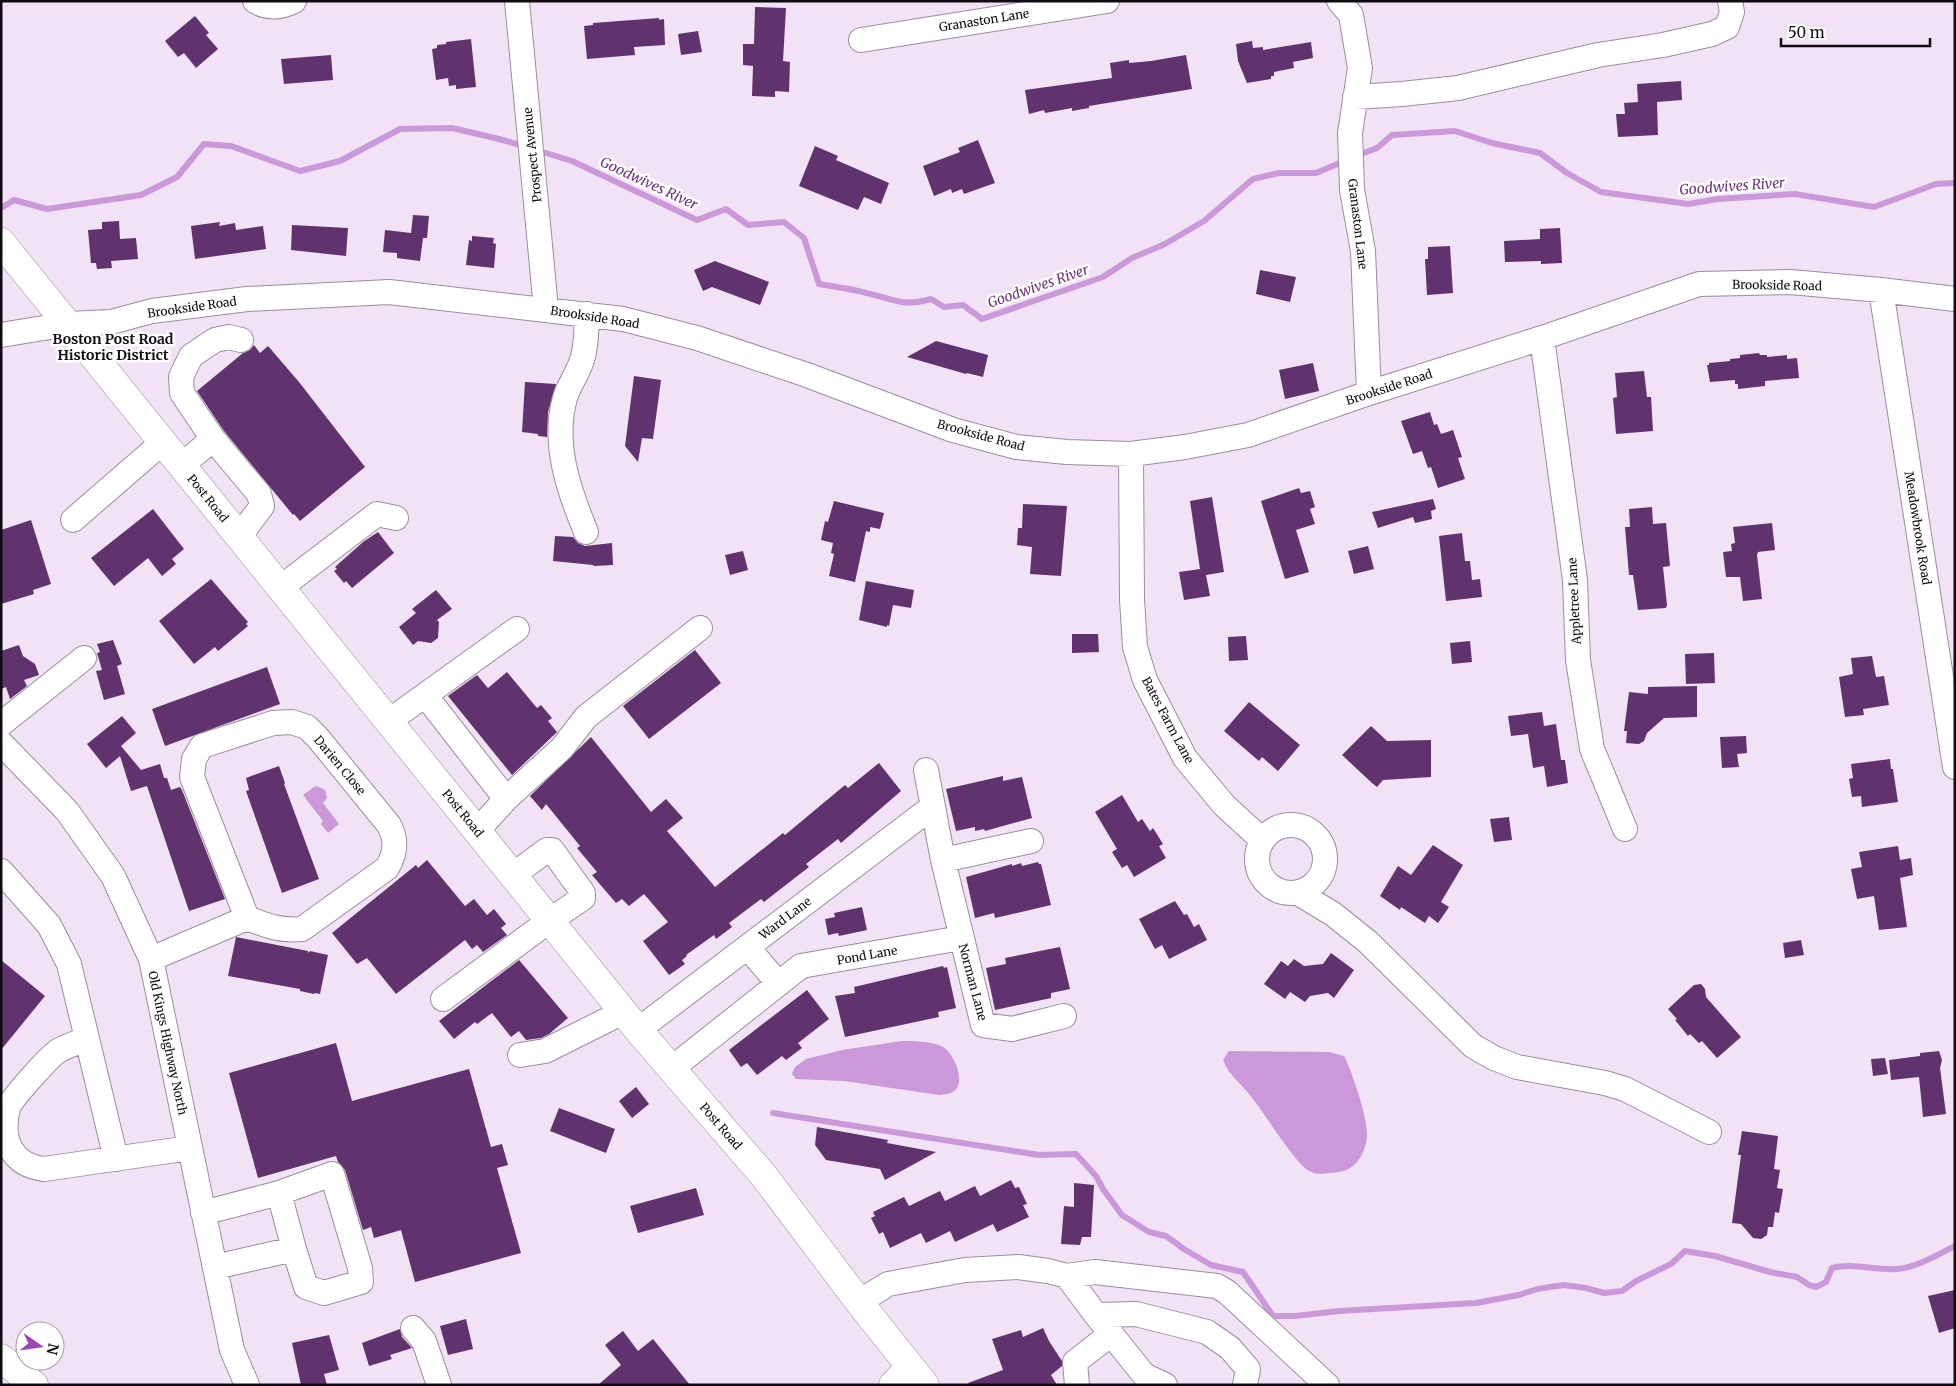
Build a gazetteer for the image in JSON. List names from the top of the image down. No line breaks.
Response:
{"streets":{"main road":["Post Road"],"street":["Granaston Lane","Prospect Avenue","Brookside Road","Meadowbrook Road","Appletree Lane","Bates Farm Lane","Darien Close","Ward Lane","Pond Lane","Norman Lane","Old Kings Highway North"]},"crossings":[["Granaston Lane","Brookside Road"],["Prospect Avenue","Brookside Road"],["Brookside Road","Post Road"],["Brookside Road","Meadowbrook Road"],["Brookside Road","Appletree Lane"],["Brookside Road","Bates Farm Lane"],["Post Road","Ward Lane"],["Post Road","Pond Lane"],["Ward Lane","Norman Lane"],["Pond Lane","Norman Lane"]],"districts":["Boston Post Road Historic District"],"water":["Goodwives River"],"scale_bar":"50 m","north":"right"}
